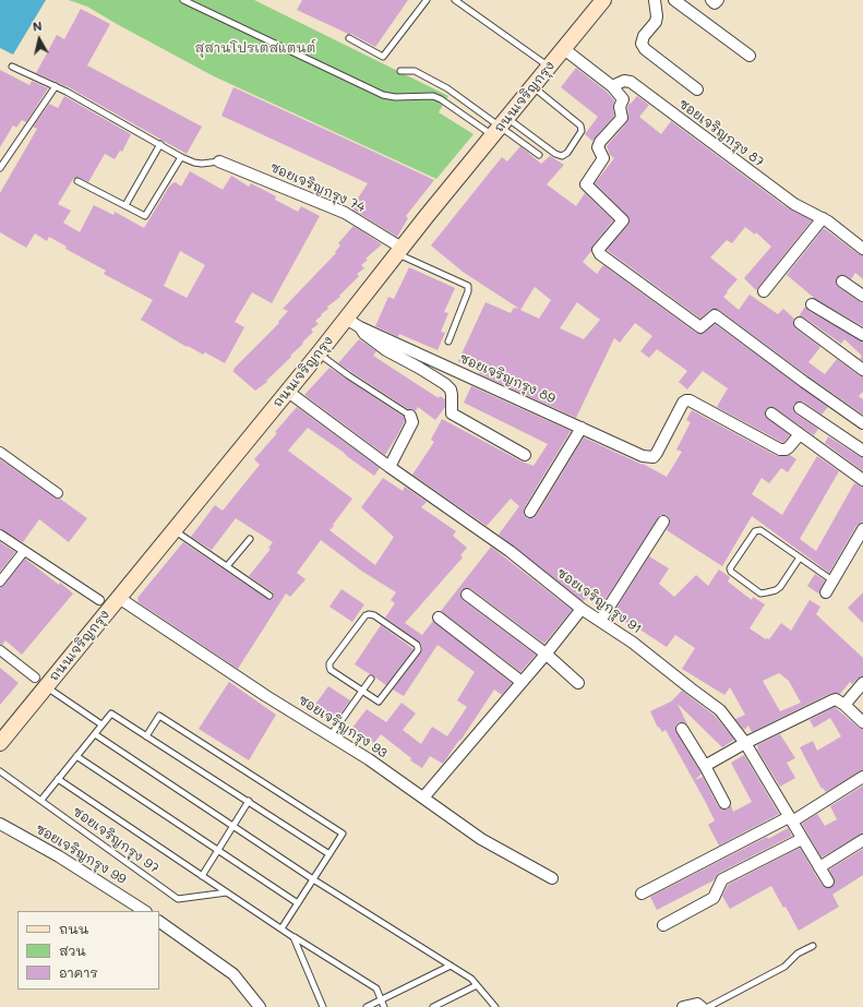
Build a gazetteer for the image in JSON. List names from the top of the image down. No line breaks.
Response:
{"streets":{"main road":["ถนนเจริญกรุง"],"street":["ซอยเจริญกรุง 87","ซอยเจริญกรุง 74","ซอยเจริญกรุง 89","ซอยเจริญกรุง 91","ซอยเจริญกรุง 93","ซอยเจริญกรุง 99"],"lane":["ซอยเจริญกรุง 97"]},"crossings":[["ถนนเจริญกรุง","ซอยเจริญกรุง 74"],["ถนนเจริญกรุง","ซอยเจริญกรุง 91"],["ถนนเจริญกรุง","ซอยเจริญกรุง 93"]],"parks":["สุสานโปรเตสแตนต์"],"legend":["ถนน","สวน","อาคาร"],"north":"top"}
